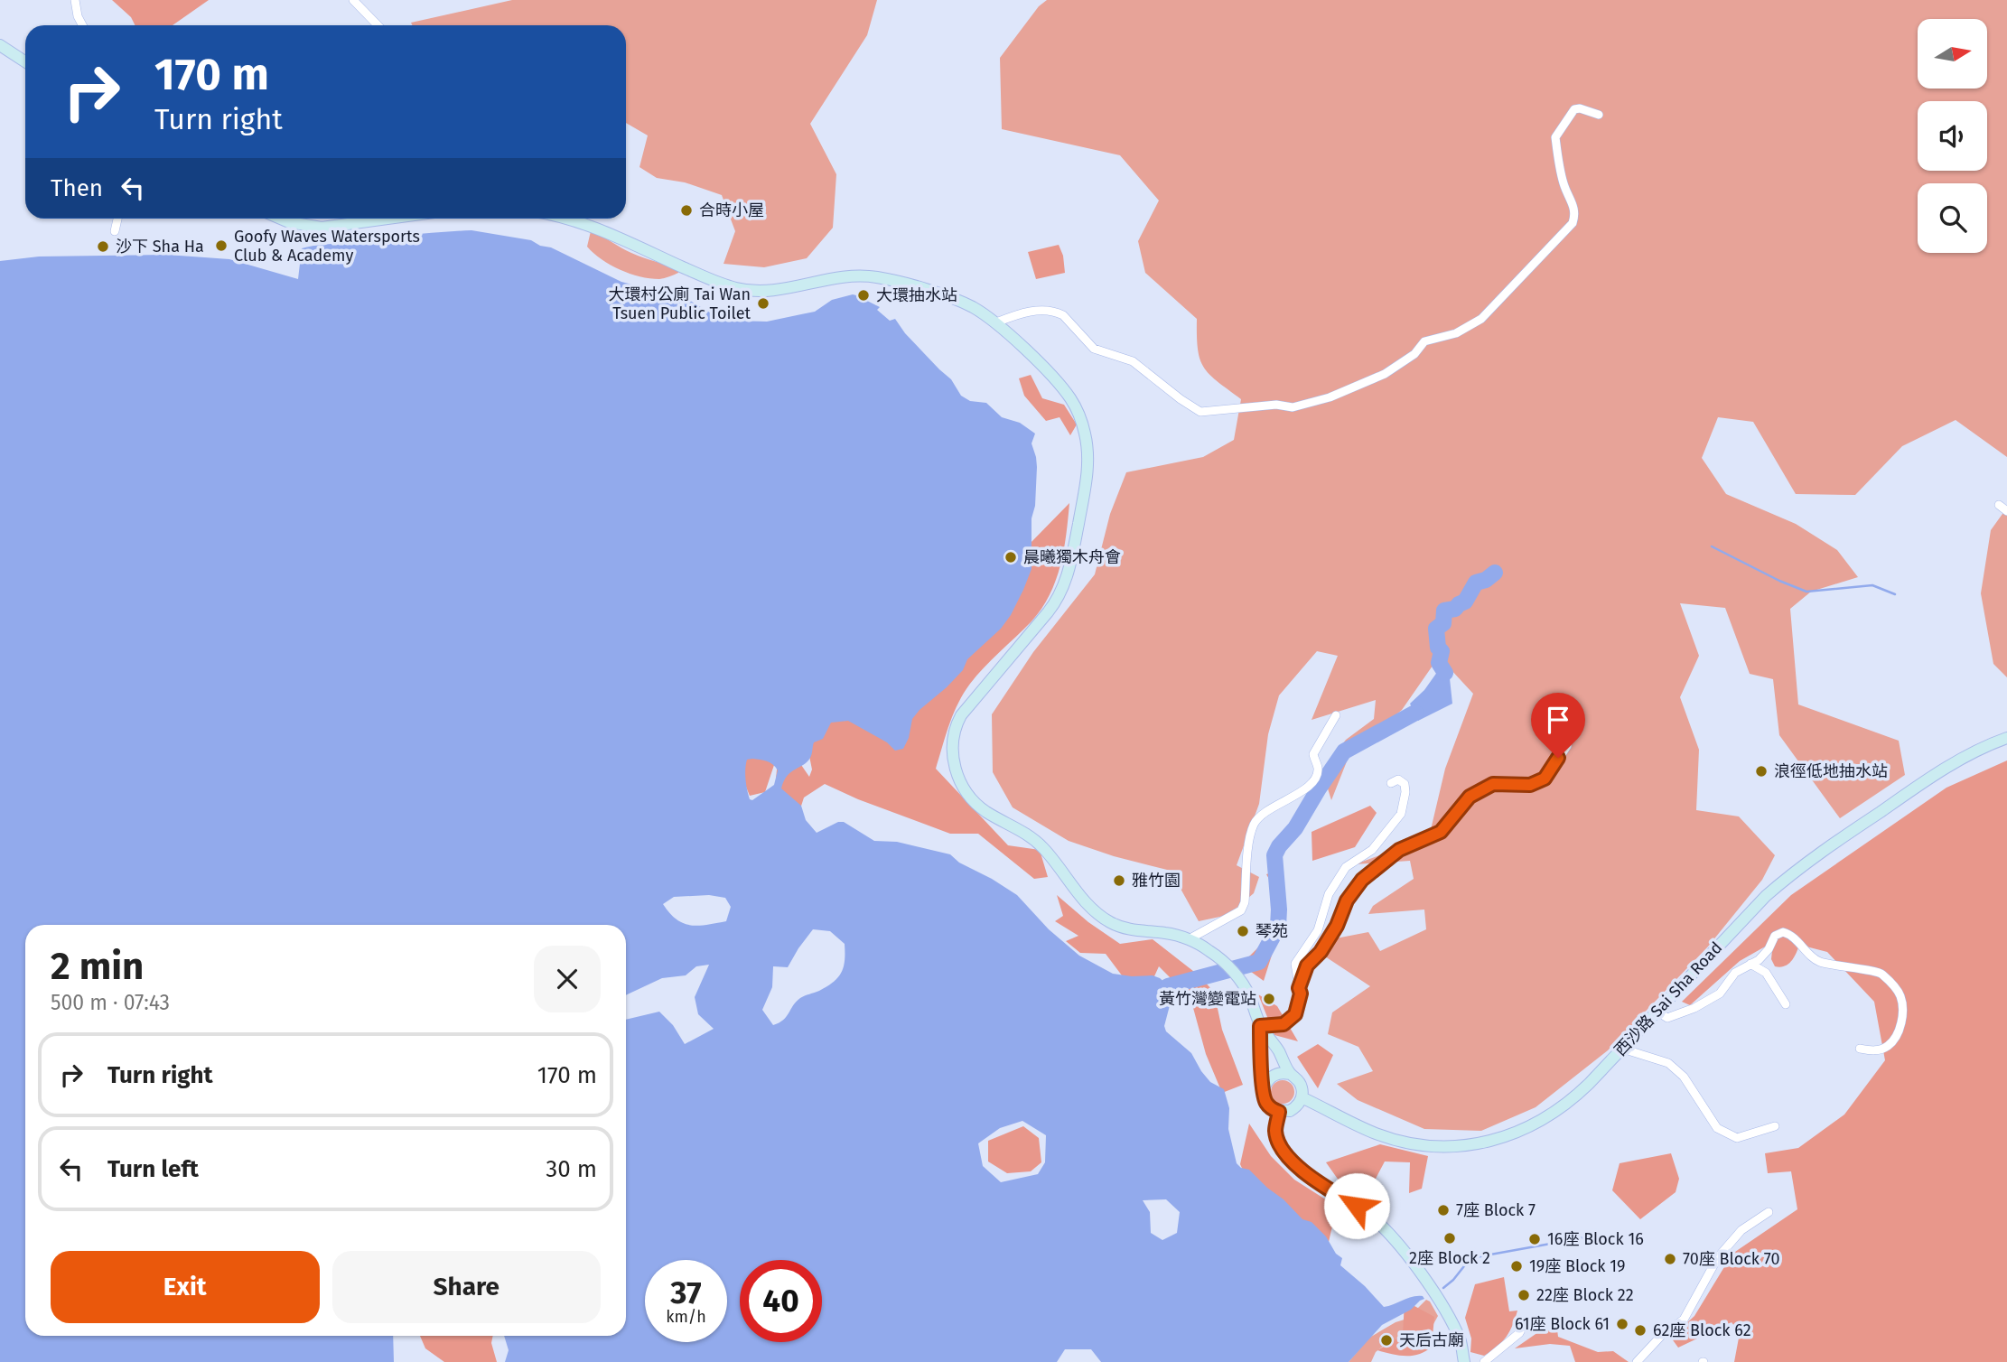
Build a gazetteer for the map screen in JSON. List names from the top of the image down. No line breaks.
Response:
{"streets":{"main road":["西沙路 Sai Sha Road"]},"places":["合時小屋","Goofy Waves Watersports Club & Academy","沙下 Sha Ha","大環抽水站","大環村公廁 Tai Wan Tsuen Public Toilet","晨曦獨木舟會","浪徑低地抽水站","雅竹園","琴苑","黃竹灣變電站","7座 Block 7","2座 Block 2","16座 Block 16","70座 Block 70","19座 Block 19","22座 Block 22","61座 Block 61","62座 Block 62","天后古廟"],"north":"right","page":{"turn":["170 m","Turn right"],"then":"Then","heading":["2 min","500 m · 07:43"],"list":[{"name":"Turn right","value":"170 m"},{"name":"Turn left","value":"30 m"}],"buttons":["Exit","Share"],"speed":"37 km/h","limit":"40"}}
